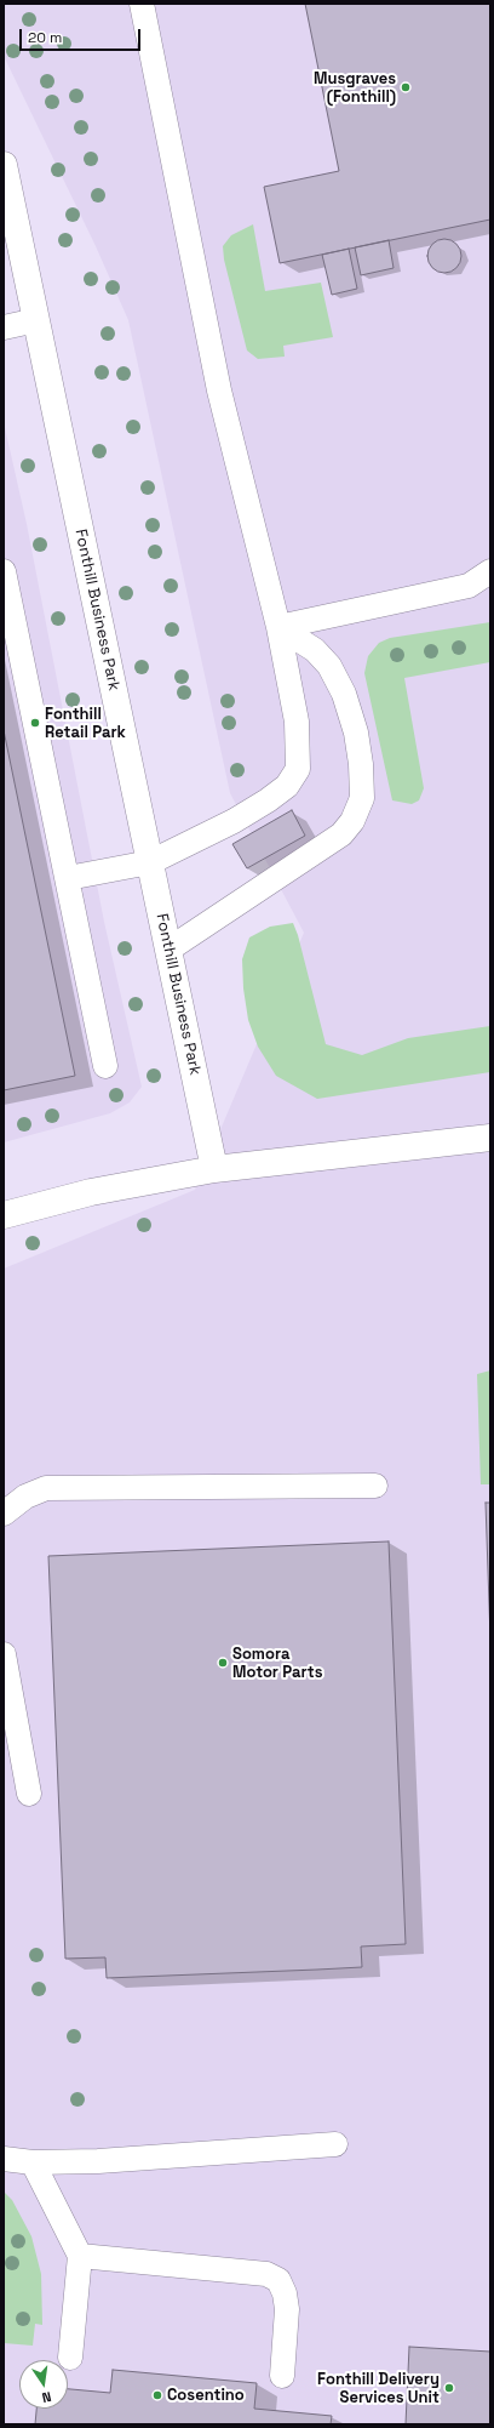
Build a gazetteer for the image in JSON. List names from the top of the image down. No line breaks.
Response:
{"streets":{"street":["Fonthill Business Park"]},"places":["Musgraves (Fonthill)","Fonthill Retail Park","Somora Motor Parts","Fonthill Delivery Services Unit","Cosentino"],"scale_bar":"20 m","north":"bottom"}
